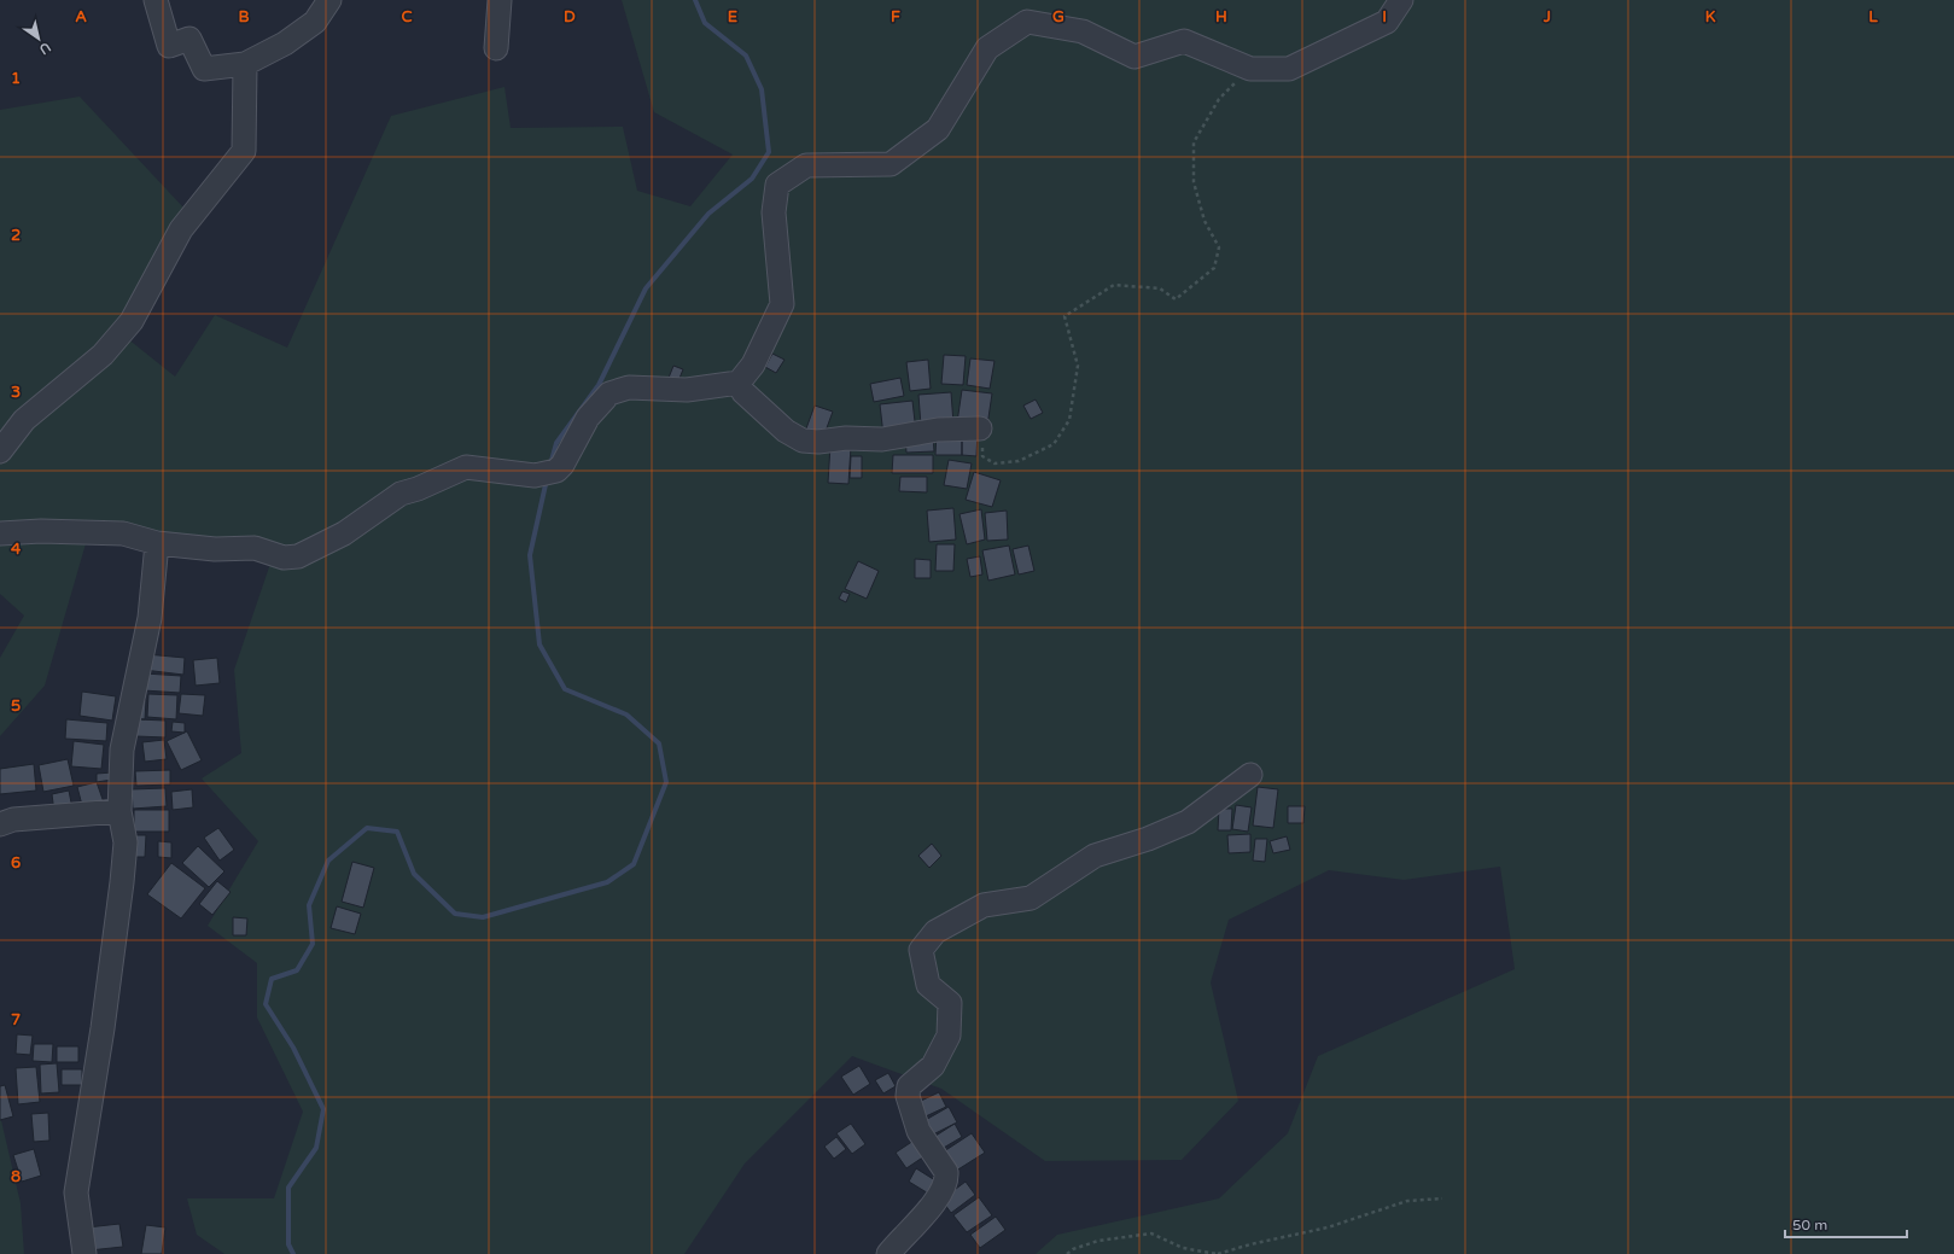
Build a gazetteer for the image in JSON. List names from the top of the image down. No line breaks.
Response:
{"scale_bar":"50 m","north":"bottom right","grid":{"columns":["A","B","C","D","E","F","G","H","I","J","K","L"],"rows":["1","2","3","4","5","6","7","8"]}}
